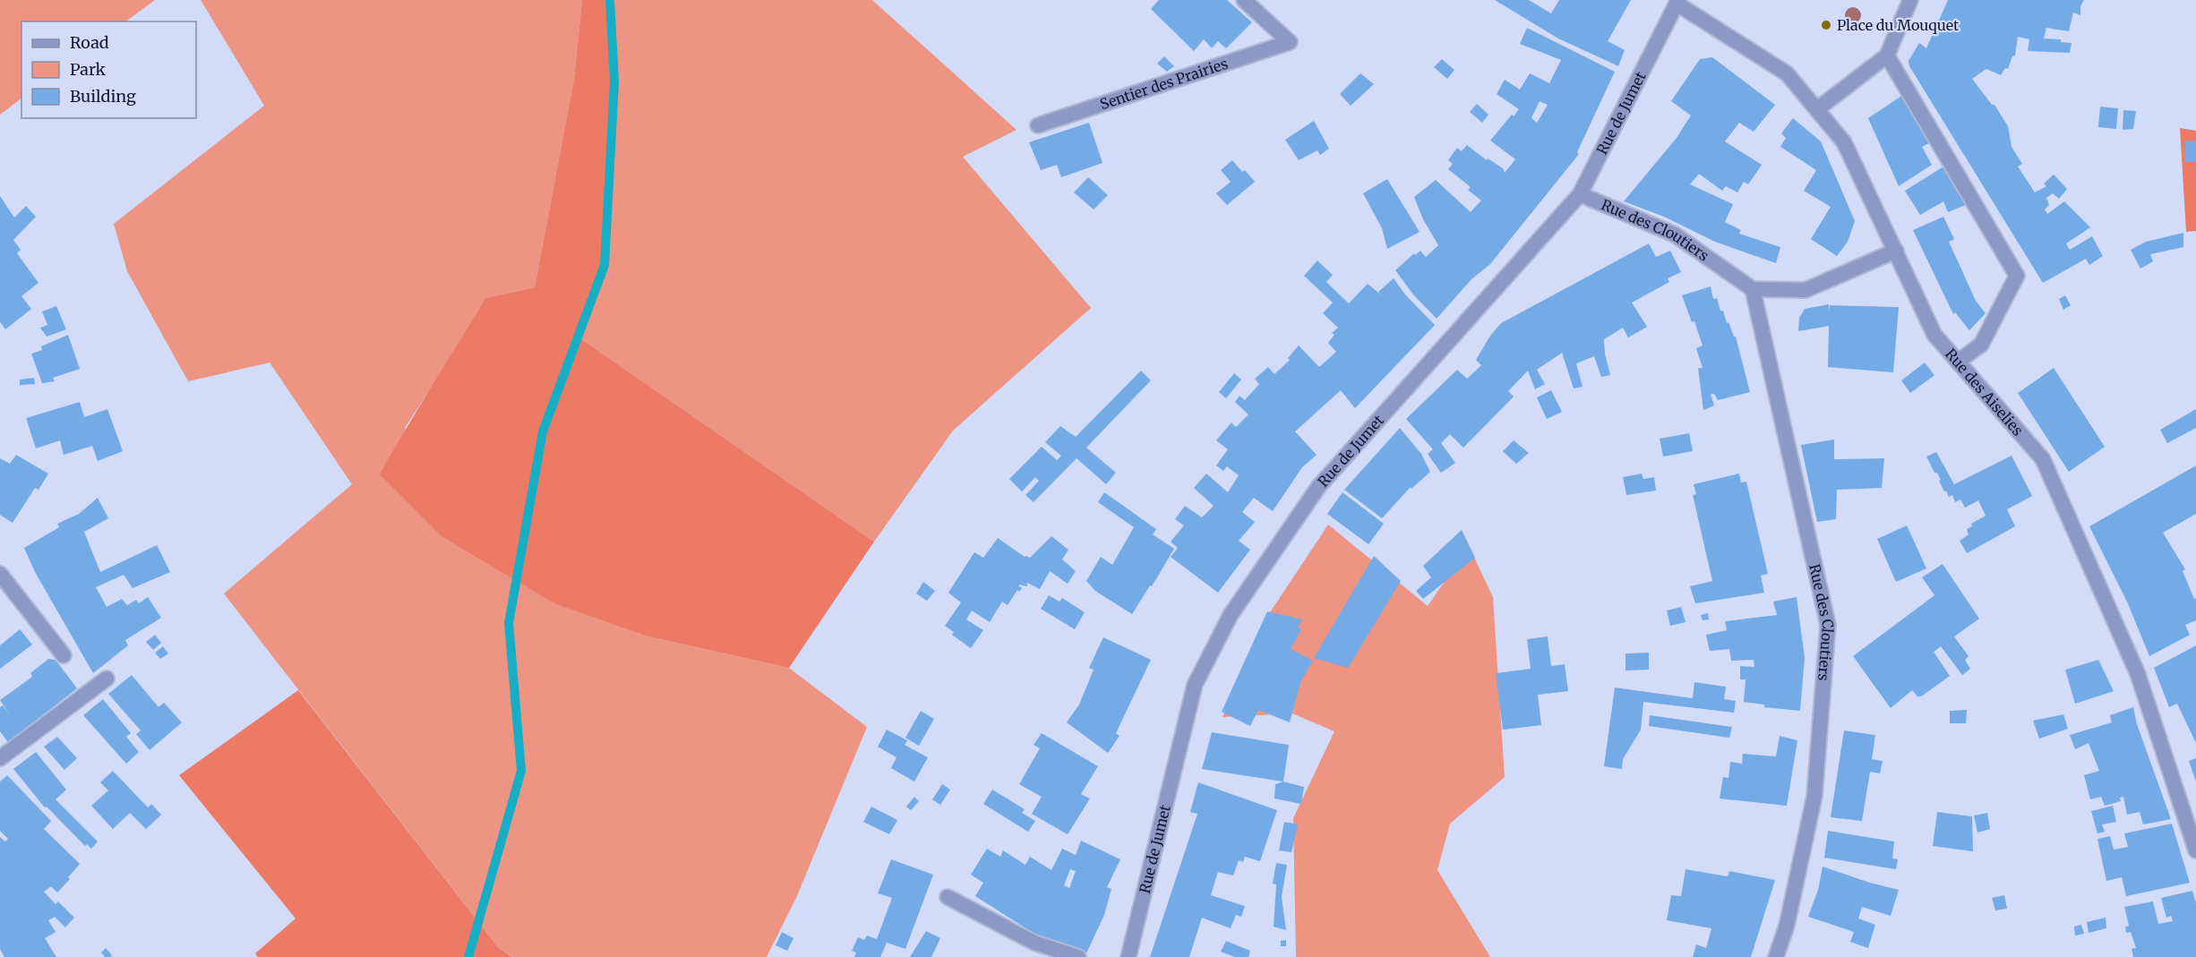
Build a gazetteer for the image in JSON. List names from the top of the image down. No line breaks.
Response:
{"streets":{"street":["Sentier des Prairies","Rue de Jumet","Rue des Cloutiers","Rue des Aiselies"]},"crossings":[["Rue de Jumet","Rue des Cloutiers"],["Rue de Jumet","Rue des Aiselies"]],"places":["Place du Mouquet"],"legend":["Road","Park","Building"]}
